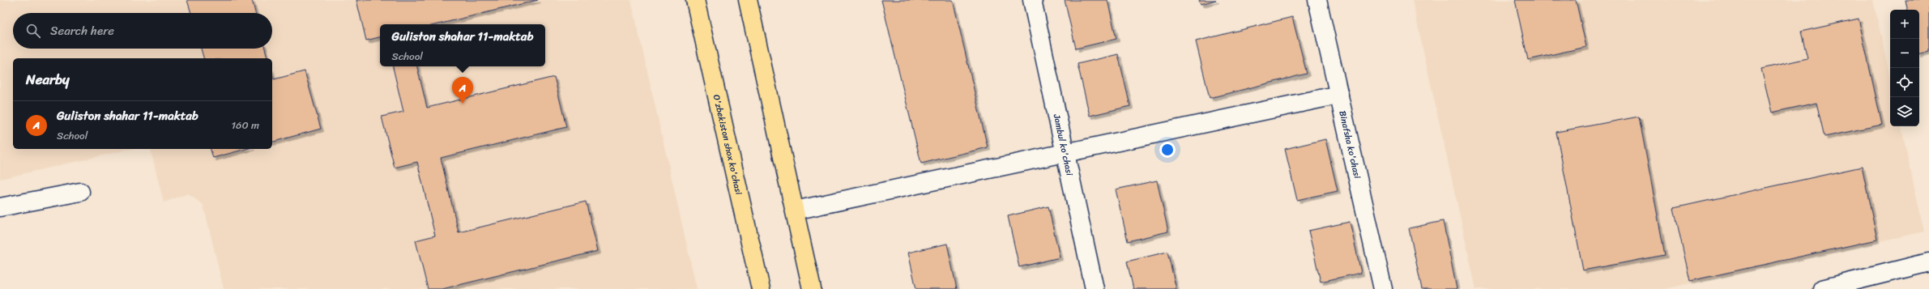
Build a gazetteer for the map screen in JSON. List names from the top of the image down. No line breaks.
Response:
{"streets":{"main road":["O'zbekiston shox ko'chasi"],"street":["Jambul ko'chasi","Binafsha ko'chasi"]},"page":{"map_buttons":["+","−"],"search":"Search here","popup":["Guliston shahar 11-maktab","School"],"heading":"Nearby","pins":"A","list":[{"mark":"A","name":"Guliston shahar 11-maktab","note":"School","value":"160 m"}]}}
